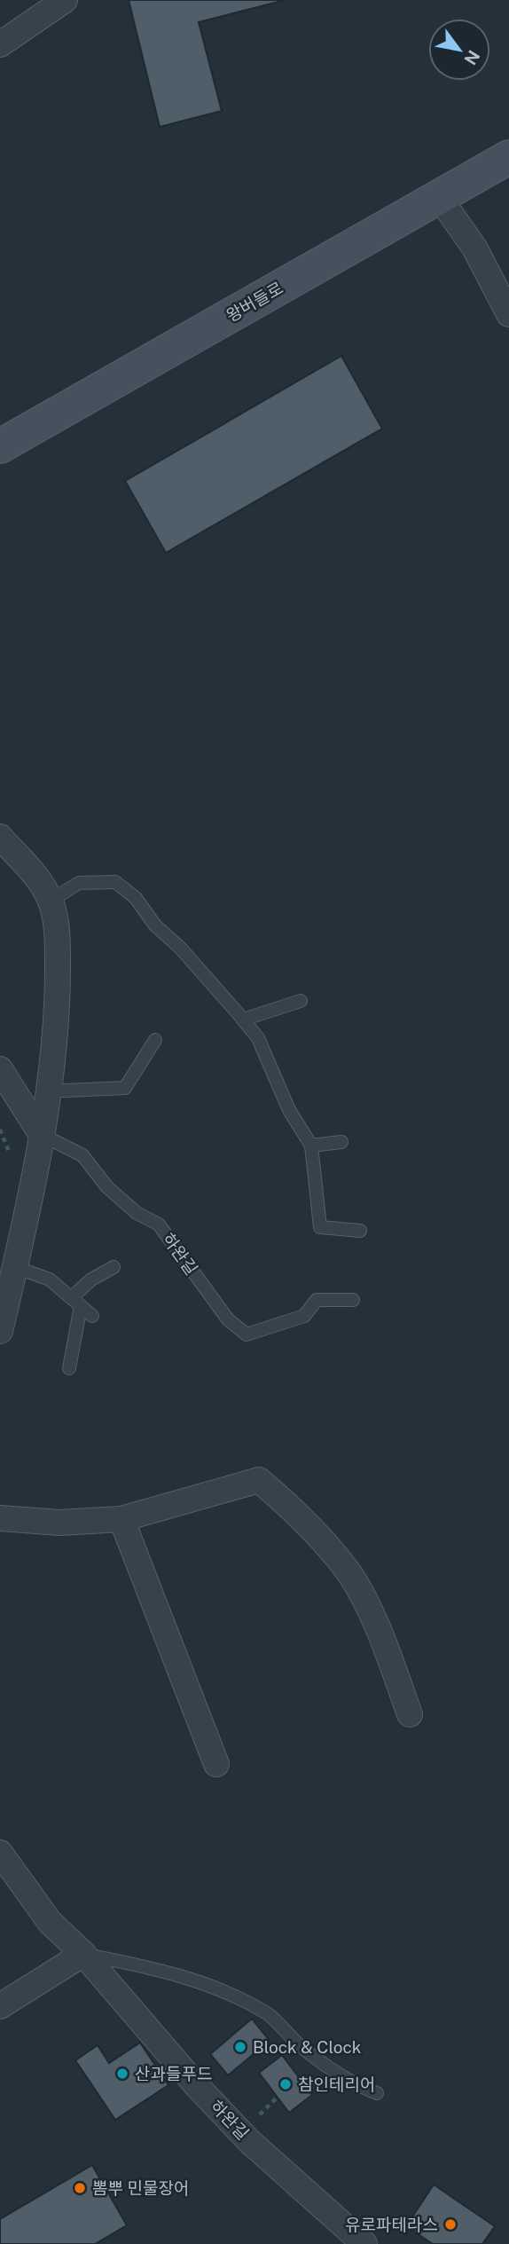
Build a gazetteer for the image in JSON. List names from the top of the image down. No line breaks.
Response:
{"streets":{"main road":["왕버들로"],"street":["하완길"]},"places":["Block & Clock","산과들푸드","참인테리어","뽐뿌 민물장어","유로파테라스"],"north":"bottom right"}
